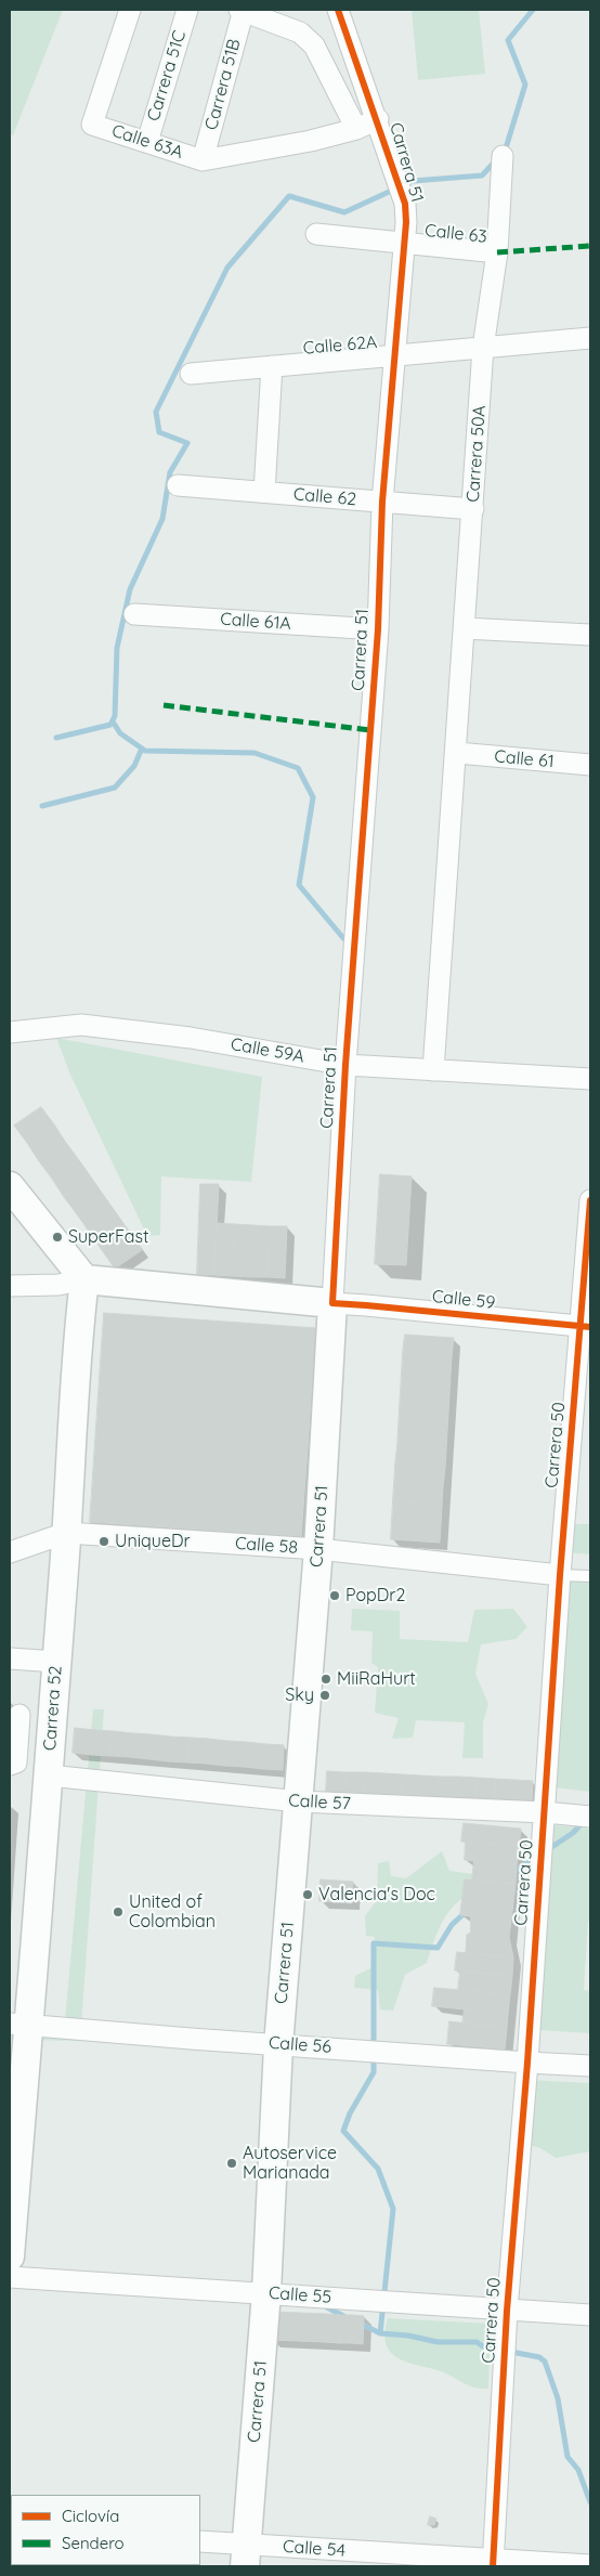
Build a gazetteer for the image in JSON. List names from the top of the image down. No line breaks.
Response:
{"streets":{"main road":["Carrera 51","Calle 59","Carrera 52"],"street":["Carrera 51C","Carrera 51B","Calle 63A","Calle 63","Calle 62A","Carrera 50A","Calle 62","Calle 61A","Calle 61","Calle 59A","Carrera 50","Calle 58","Calle 57","Calle 56","Calle 55","Calle 54"]},"crossings":[["Carrera 51C","Calle 63A"],["Carrera 51B","Calle 63A"],["Carrera 51","Calle 63"],["Carrera 51","Calle 62A"],["Carrera 51","Calle 62"],["Carrera 51","Calle 61A"],["Carrera 51","Calle 59A"],["Carrera 51","Calle 59"],["Carrera 51","Calle 58"],["Carrera 51","Calle 57"],["Carrera 51","Calle 56"],["Carrera 51","Calle 55"],["Carrera 51","Calle 54"],["Calle 63","Carrera 50A"],["Calle 62A","Carrera 50A"],["Carrera 50A","Calle 62"],["Carrera 50A","Calle 61"],["Carrera 50A","Calle 59A"],["Calle 59","Carrera 50"],["Calle 59","Carrera 52"],["Carrera 50","Calle 58"],["Carrera 50","Calle 57"],["Carrera 50","Calle 56"],["Carrera 50","Calle 55"],["Carrera 50","Calle 54"],["Calle 58","Carrera 52"],["Carrera 52","Calle 57"],["Carrera 52","Calle 56"]],"places":["SuperFast","UniqueDr","PopDr2","MiiRaHurt","Sky","Valencia's Doc","United of Colombian","Autoservice Marianada"],"legend":["Ciclovía","Sendero"]}
